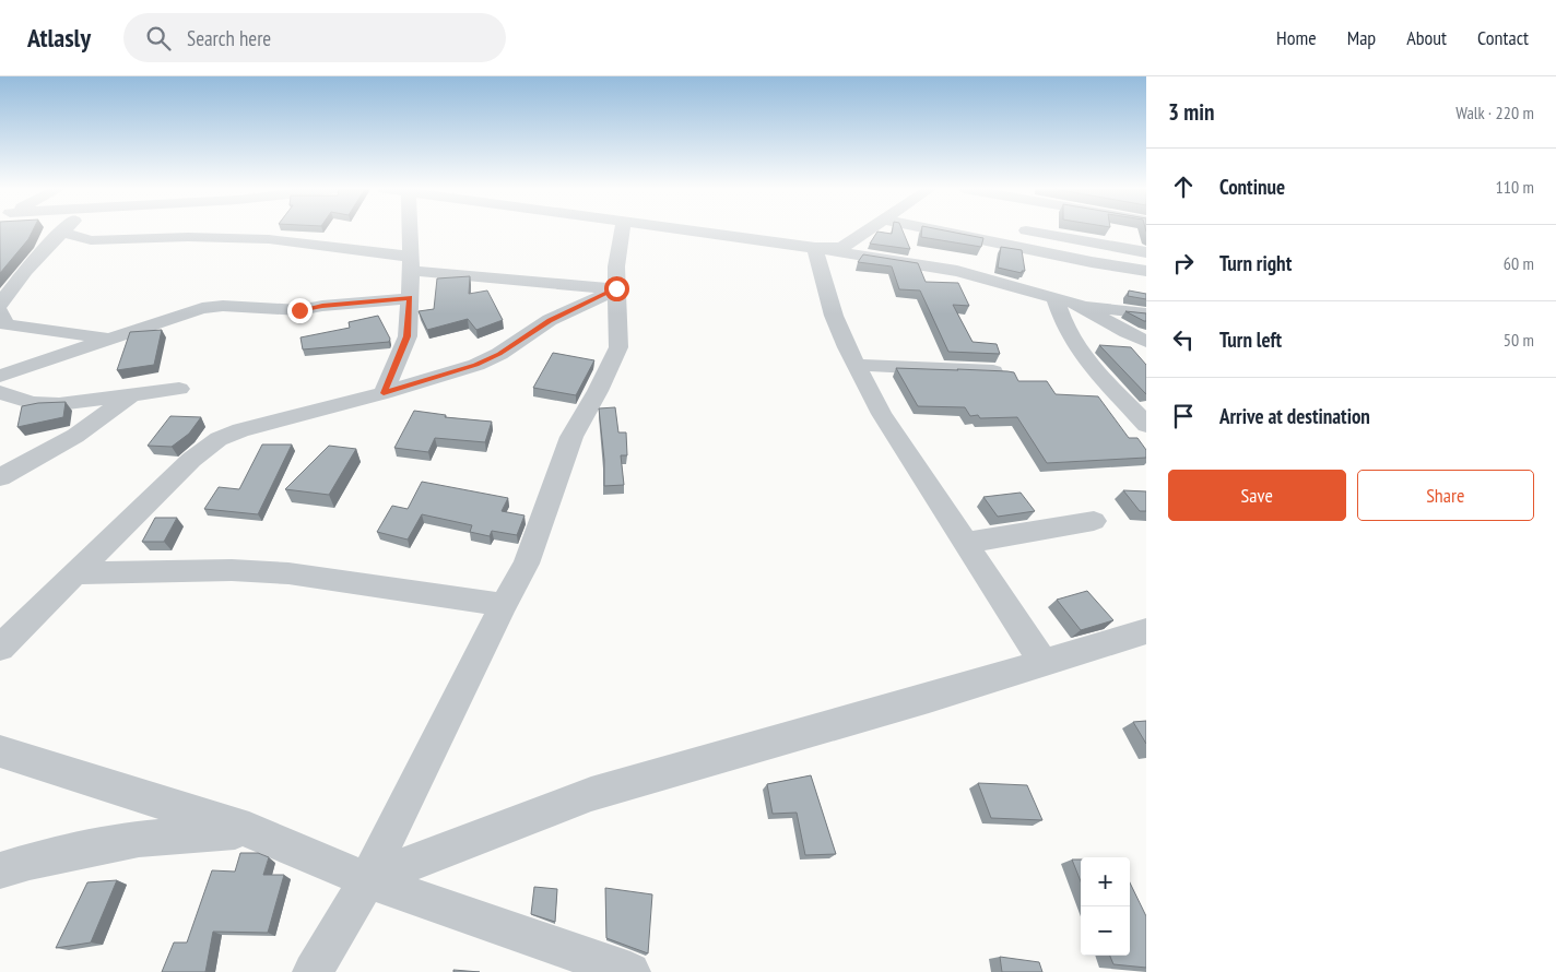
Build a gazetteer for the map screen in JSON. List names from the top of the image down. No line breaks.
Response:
{"page":{"header":"Atlasly","search":"Search here","nav":["Home","Map","About","Contact"],"heading":["3 min","Walk · 220 m"],"list":[["Continue","110 m"],["Turn right","60 m"],["Turn left","50 m"],"Arrive at destination"],"buttons":["Save","Share"],"map_buttons":["+","−"]}}
